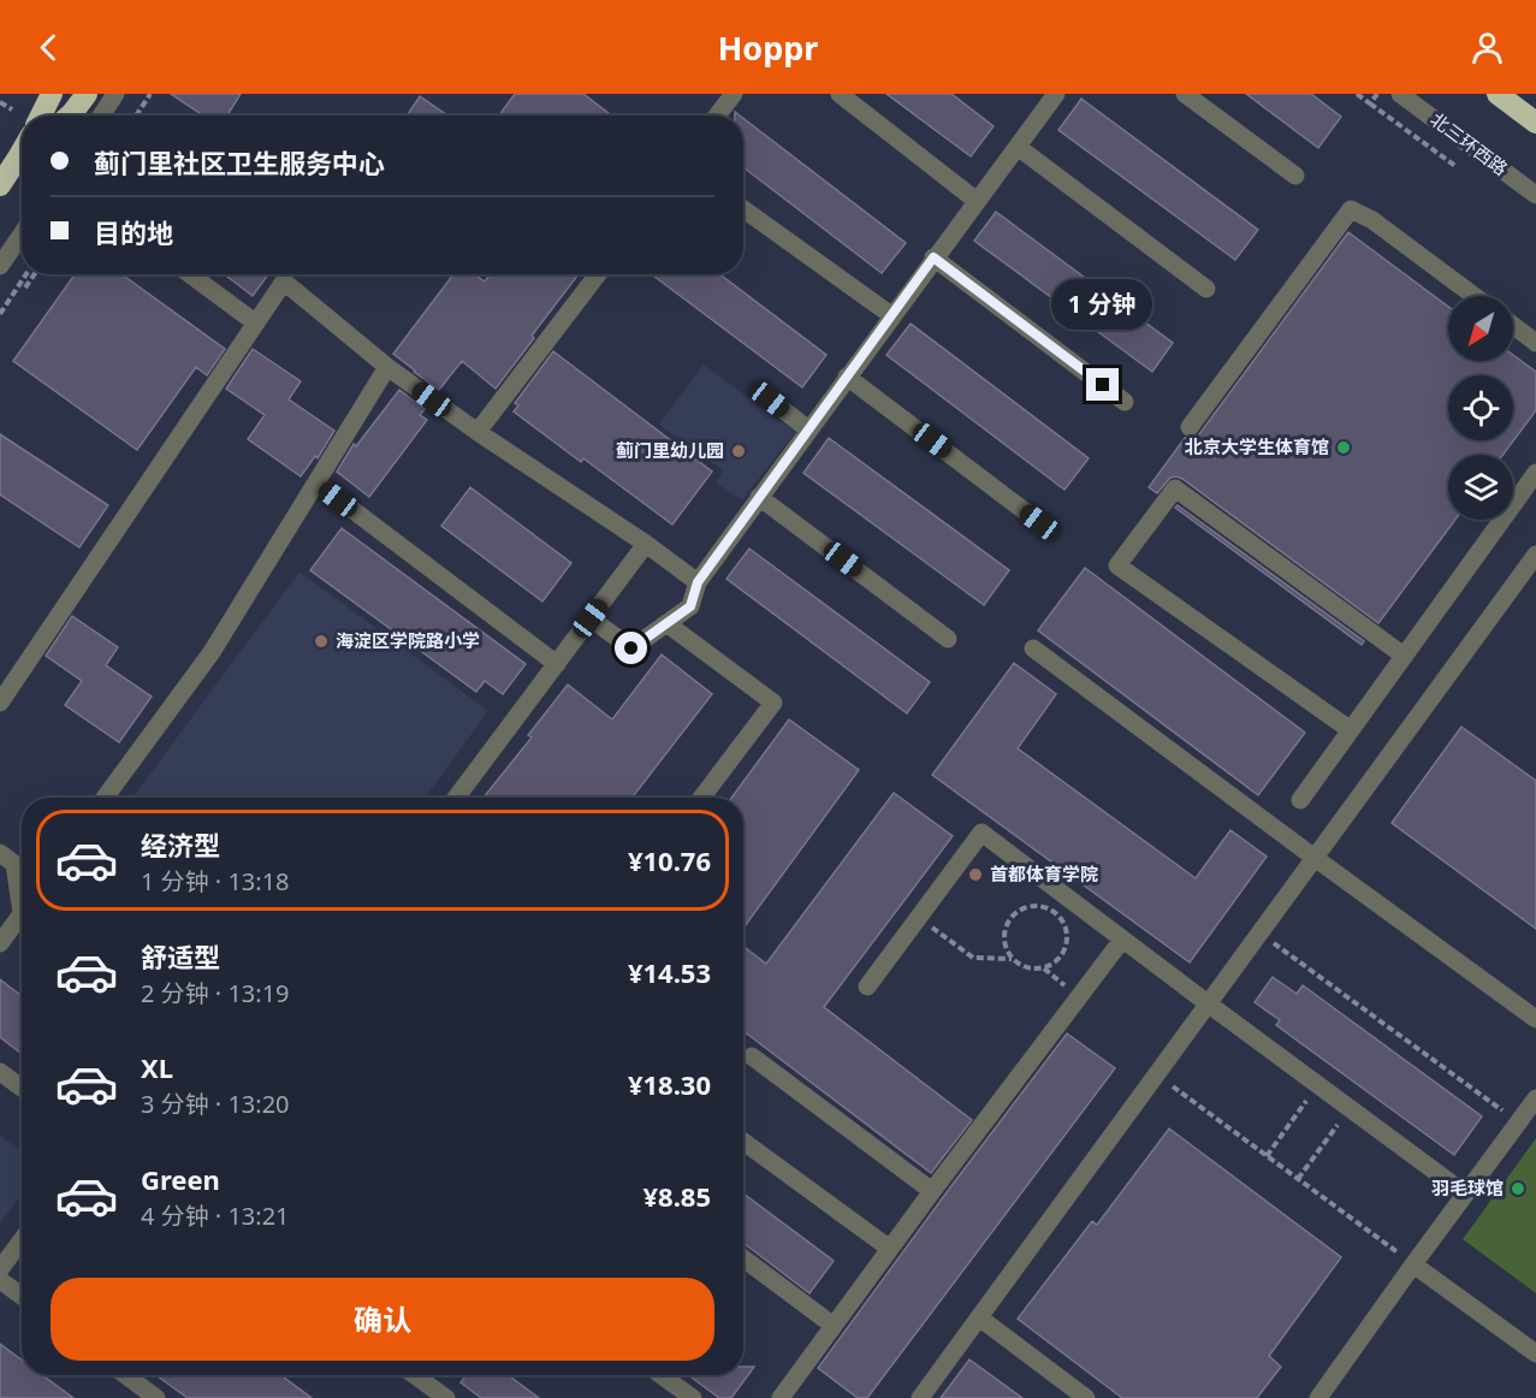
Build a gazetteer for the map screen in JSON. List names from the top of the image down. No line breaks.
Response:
{"streets":{"street":["北三环西路"]},"places":["北京大学生体育馆","蓟门里幼儿园","海淀区学院路小学","首都体育学院","羽毛球馆"],"north":"bottom left","page":{"header":"Hoppr","banner":["蓟门里社区卫生服务中心","目的地"],"bubble":"1 分钟","list":[{"name":"经济型","note":"1 分钟 · 13:18","value":"¥10.76"},{"name":"舒适型","note":"2 分钟 · 13:19","value":"¥14.53"},{"name":"XL","note":"3 分钟 · 13:20","value":"¥18.30"},{"name":"Green","note":"4 分钟 · 13:21","value":"¥8.85"}],"buttons":"确认"}}
